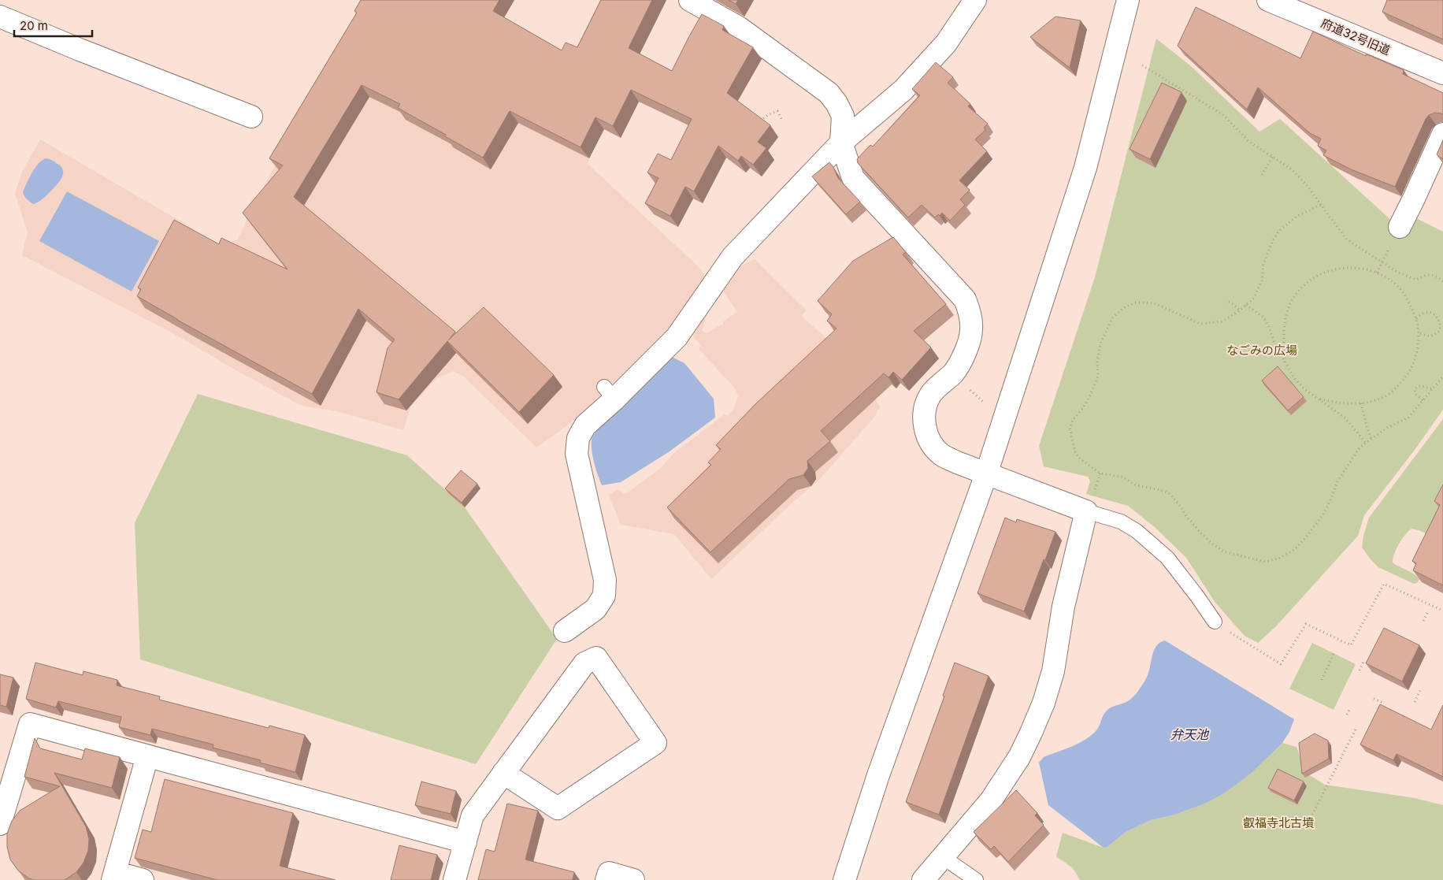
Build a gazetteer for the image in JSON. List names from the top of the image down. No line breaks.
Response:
{"streets":{"street":["府道32号旧道"]},"water":["弁天池"],"parks":["なごみの広場","叡福寺北古墳"],"scale_bar":"20 m"}
